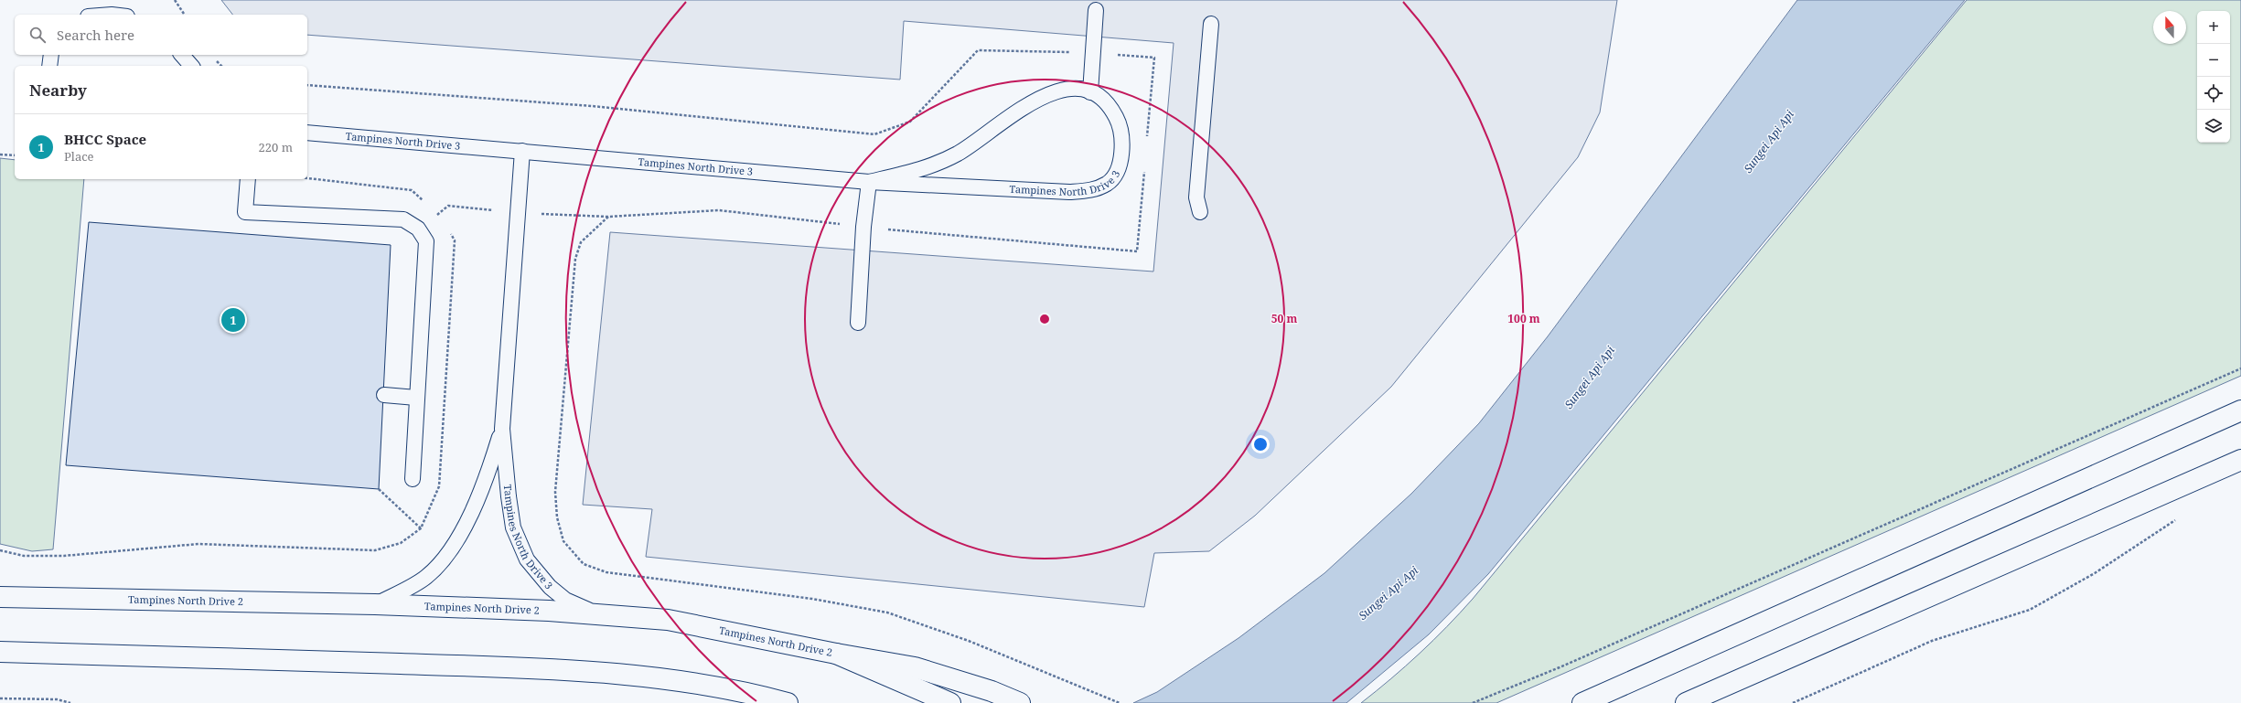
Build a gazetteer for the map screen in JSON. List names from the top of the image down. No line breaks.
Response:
{"streets":{"main road":["Tampines North Drive 2"],"lane":["Tampines North Drive 3"]},"crossings":[["Tampines North Drive 3","Tampines North Drive 2"]],"water":["Sungei Api Api"],"north":"top","page":{"map_buttons":["+","−"],"search":"Search here","heading":"Nearby","list":[{"mark":"1","name":"BHCC Space","note":"Place","value":"220 m"}],"pins":"1"},"rings":["50 m","100 m"]}
